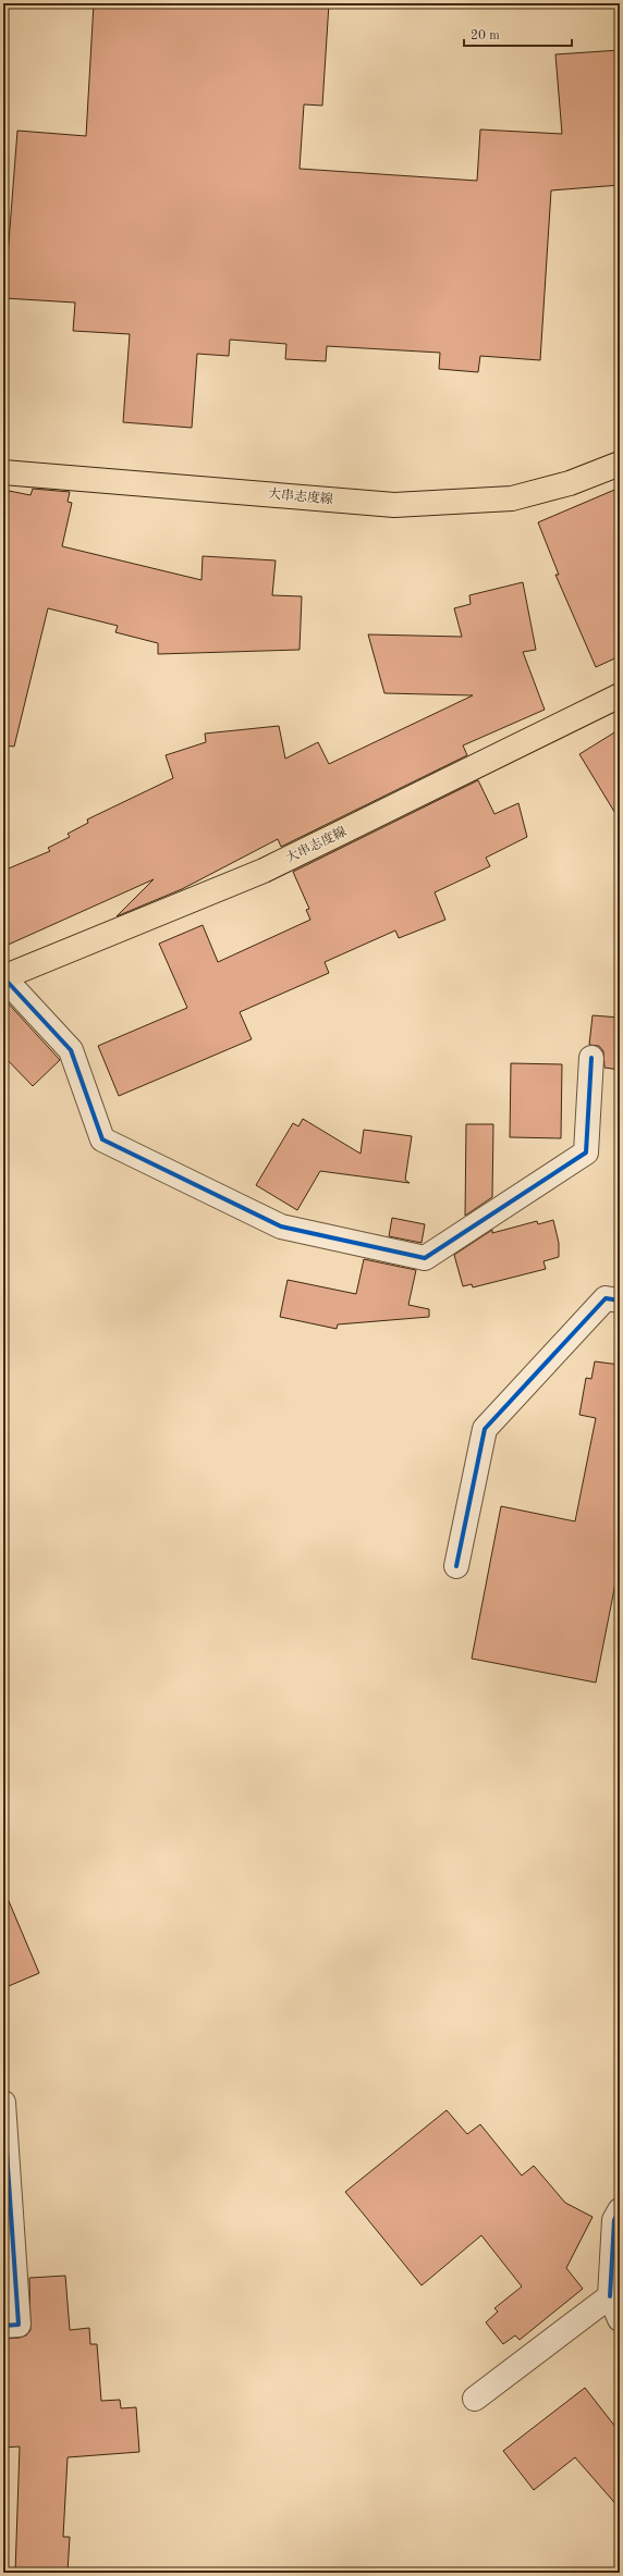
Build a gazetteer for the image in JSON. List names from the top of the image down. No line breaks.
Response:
{"streets":{"main road":["大串志度線"]},"scale_bar":"20 m"}
